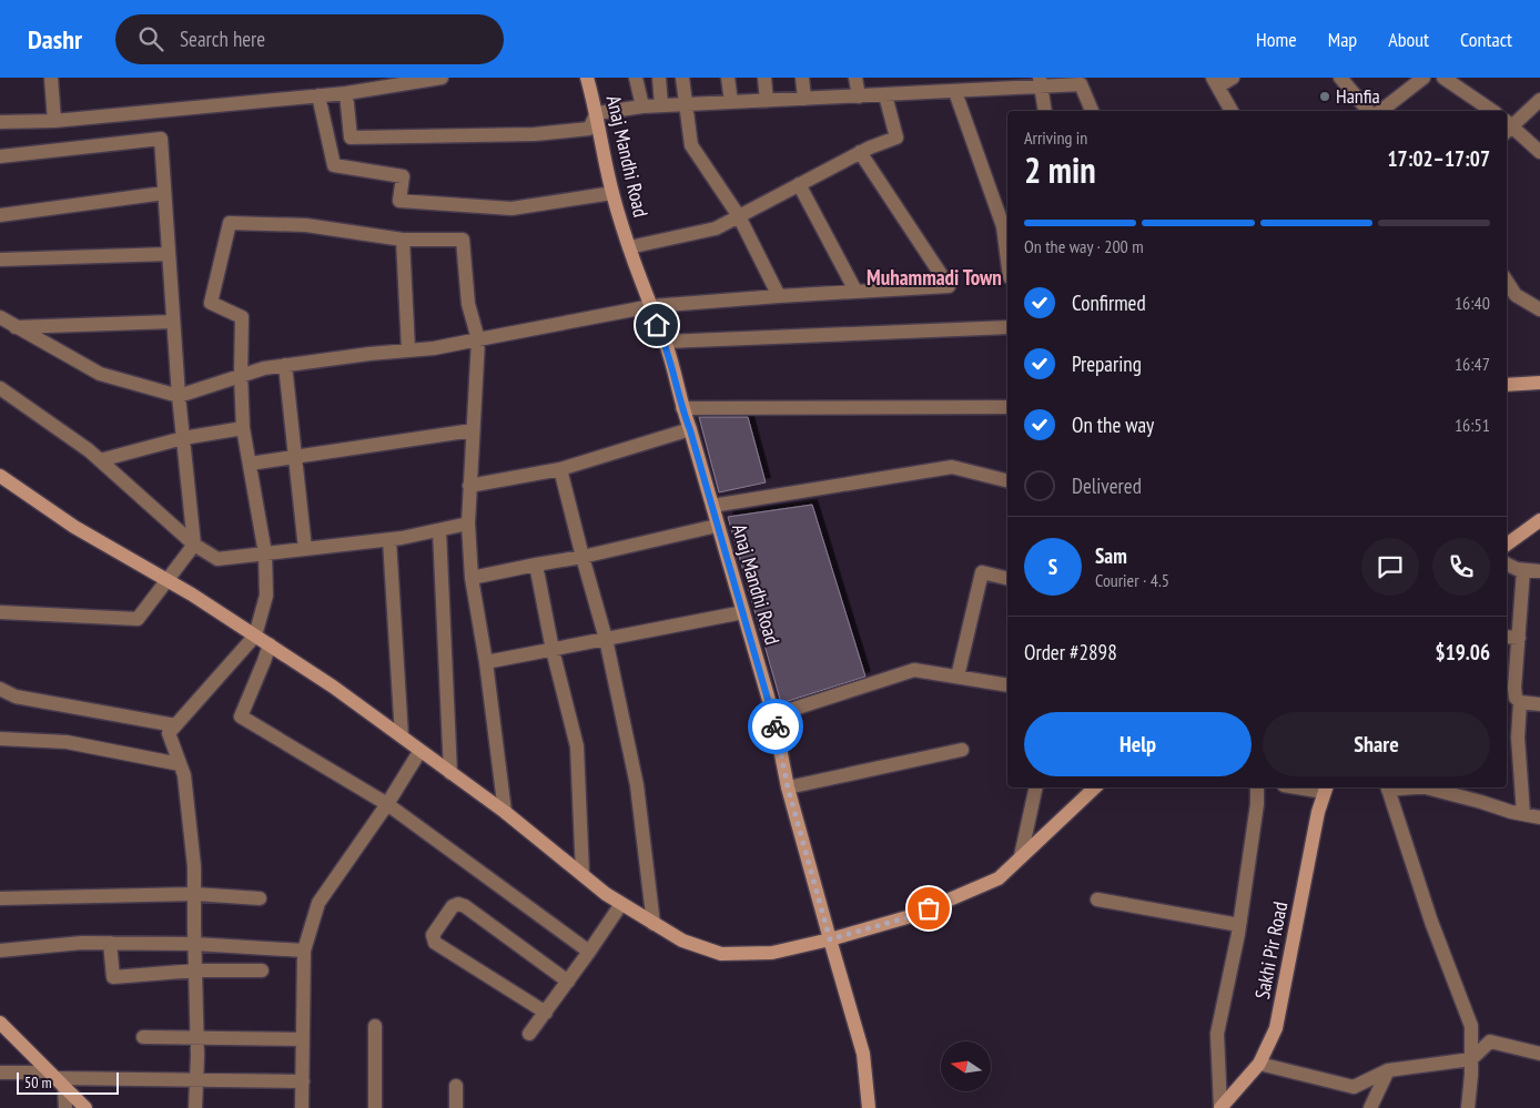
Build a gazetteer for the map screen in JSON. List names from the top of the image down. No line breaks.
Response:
{"streets":{"street":["Anaj Mandhi Road","Sakhi Pir Road"]},"districts":["Muhammadi Town"],"places":["Hanfia"],"scale_bar":"50 m","north":"left","page":{"header":"Dashr","search":"Search here","nav":["Home","Map","About","Contact"],"heading":["2 min","Arriving in","17:02–17:07"],"panel":["Sam","Courier · 4.5","Order #2898","$19.06"],"bar":"On the way · 200 m","list":[["Confirmed","16:40"],["Preparing","16:47"],["On the way","16:51"],"Delivered"],"round":"S","buttons":["Help","Share"],"scale":"50 m"}}
